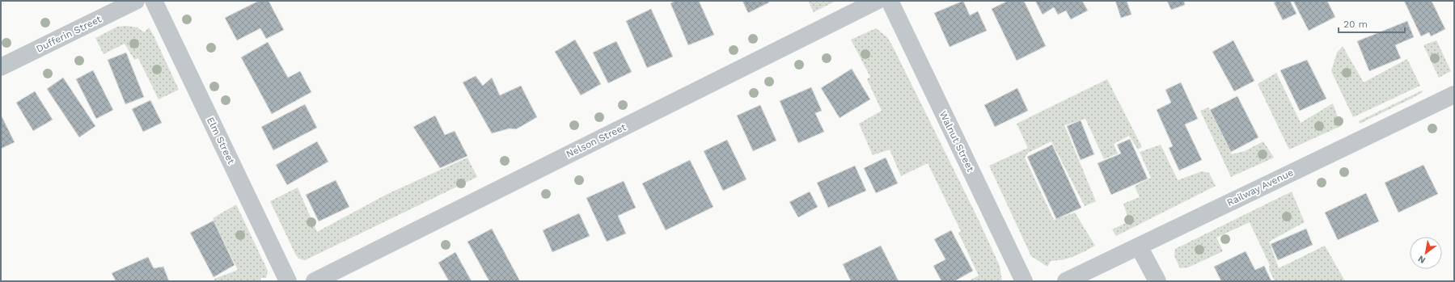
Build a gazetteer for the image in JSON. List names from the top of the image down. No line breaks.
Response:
{"streets":{"street":["Dufferin Street","Elm Street","Nelson Street","Walnut Street","Railway Avenue"]},"scale_bar":"20 m","north":"bottom left"}
